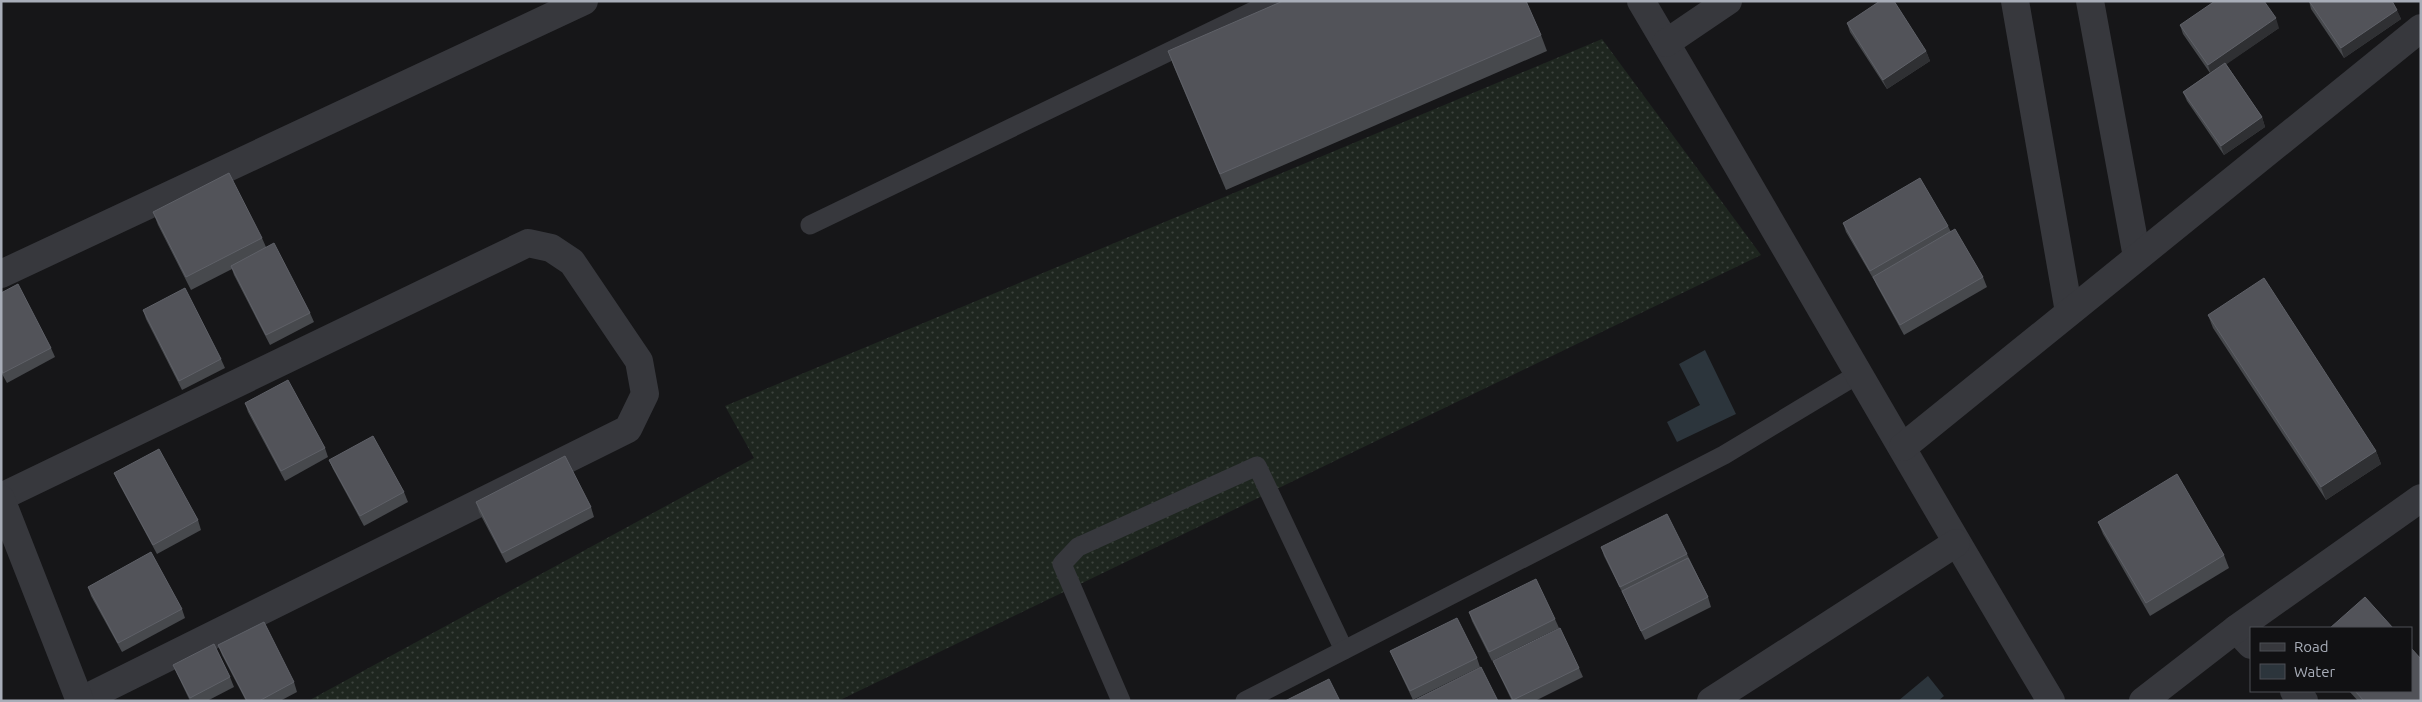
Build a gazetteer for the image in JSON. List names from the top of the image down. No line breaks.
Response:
{"legend":["Road","Water"]}
